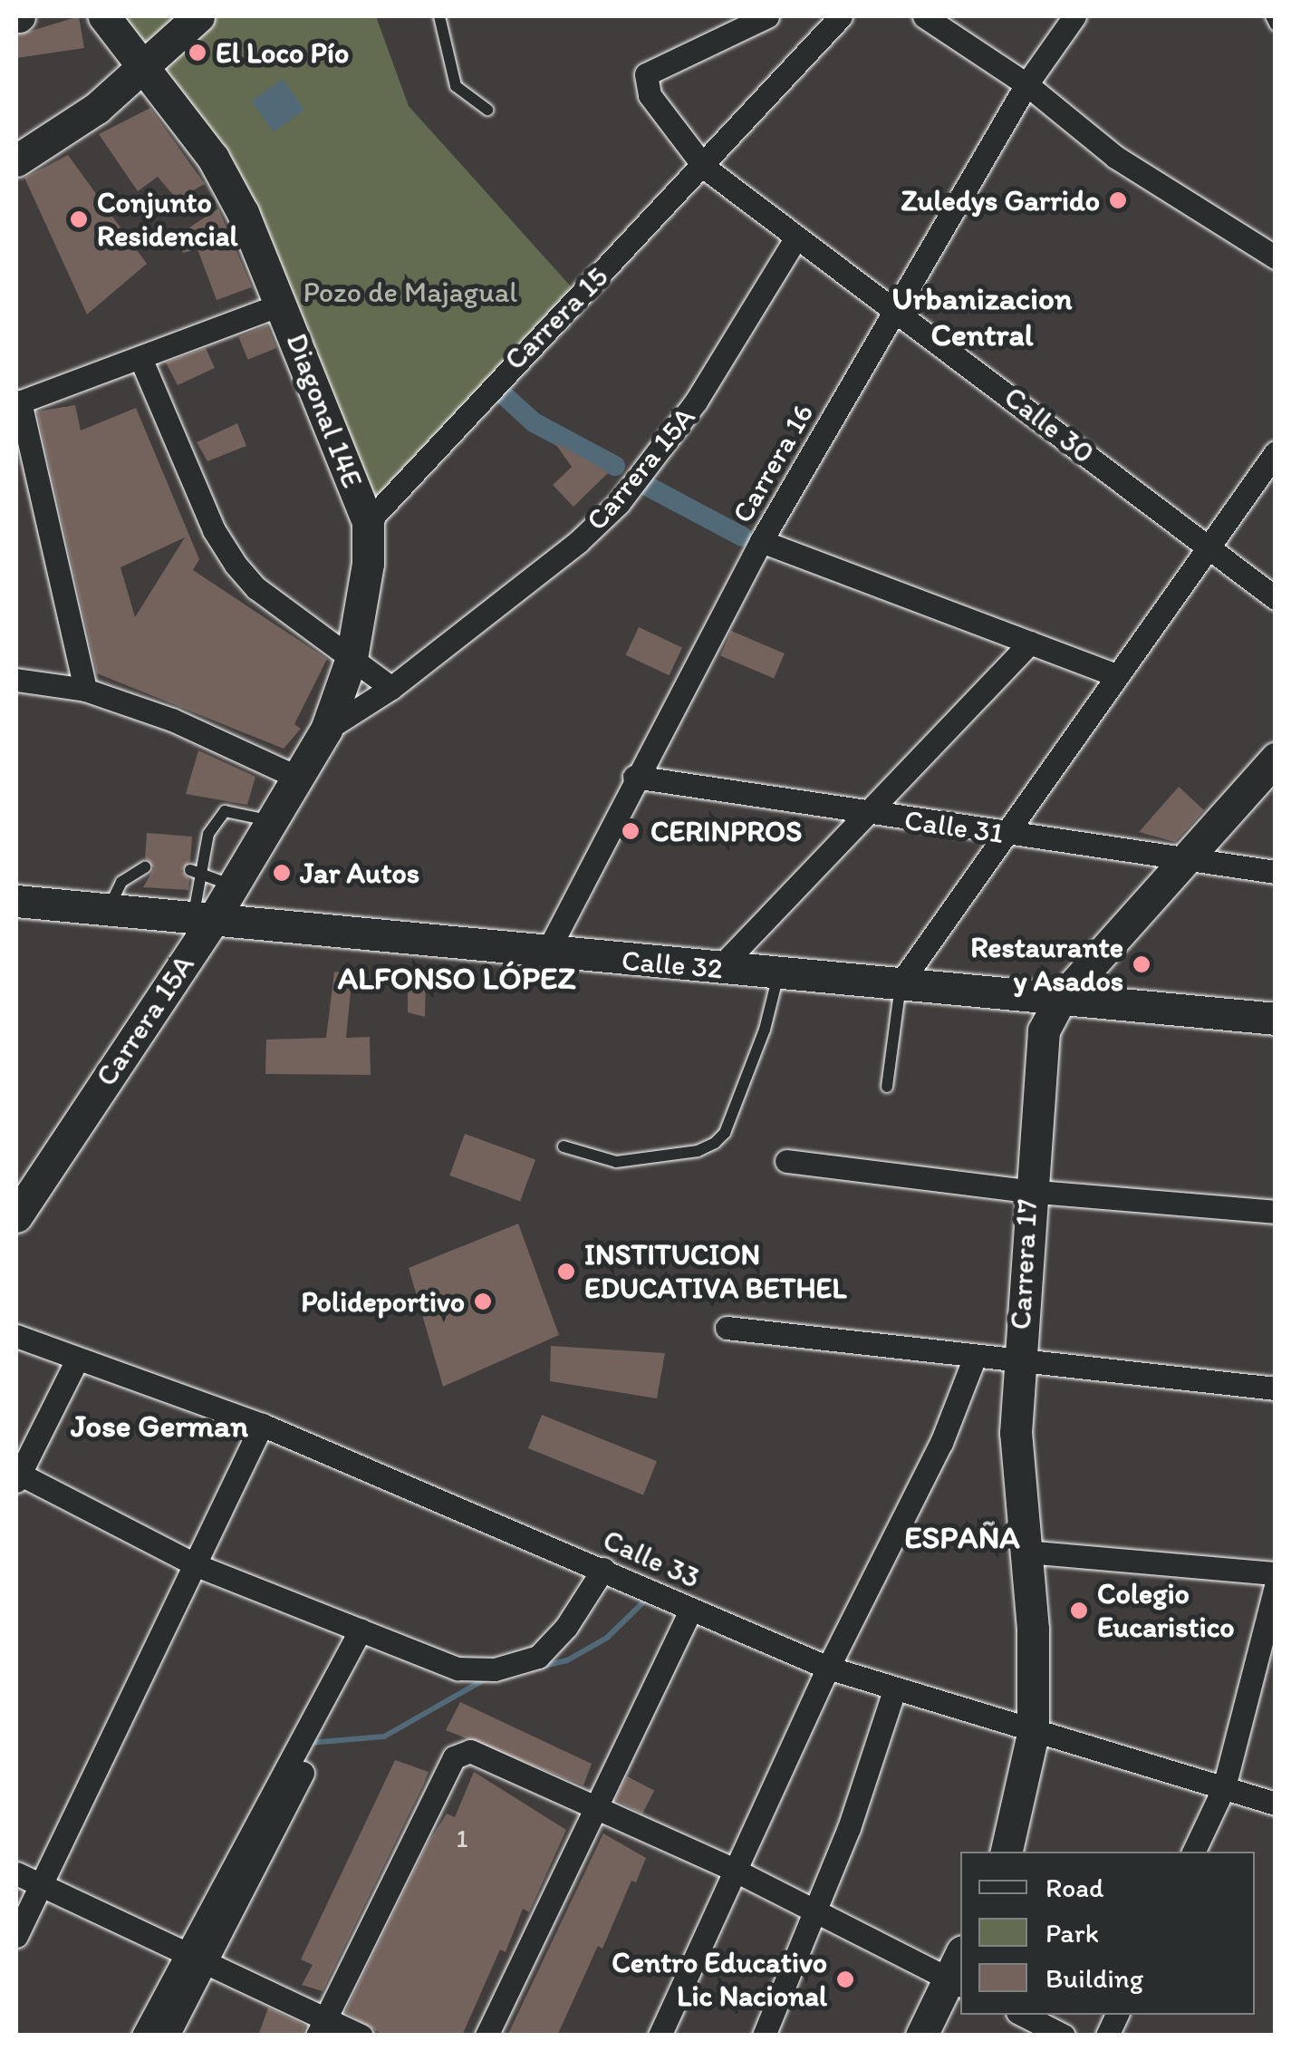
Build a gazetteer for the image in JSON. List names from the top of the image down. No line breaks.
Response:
{"streets":{"street":["Carrera 15","Diagonal 14E","Calle 30","Carrera 16","Carrera 15A","Calle 31","Calle 32","Carrera 17","Calle 33"]},"crossings":[["Carrera 15","Diagonal 14E"],["Carrera 15","Calle 30"],["Calle 30","Carrera 16"],["Calle 30","Carrera 15A"],["Carrera 16","Calle 31"],["Carrera 16","Calle 32"],["Carrera 15A","Calle 32"],["Calle 31","Carrera 17"],["Calle 32","Carrera 17"],["Carrera 17","Calle 33"]],"districts":["Urbanizacion Central","ALFONSO LÓPEZ","Jose German","ESPAÑA"],"parks":["Pozo de Majagual"],"places":["El Loco Pío","Zuledys Garrido","Conjunto Residencial","CERINPROS","Jar Autos","Restaurante y Asados","INSTITUCION EDUCATIVA BETHEL","Polideportivo","Colegio Eucaristico","Centro Educativo Lic Nacional"],"house_numbers":["1"],"legend":["Road","Park","Building"]}
